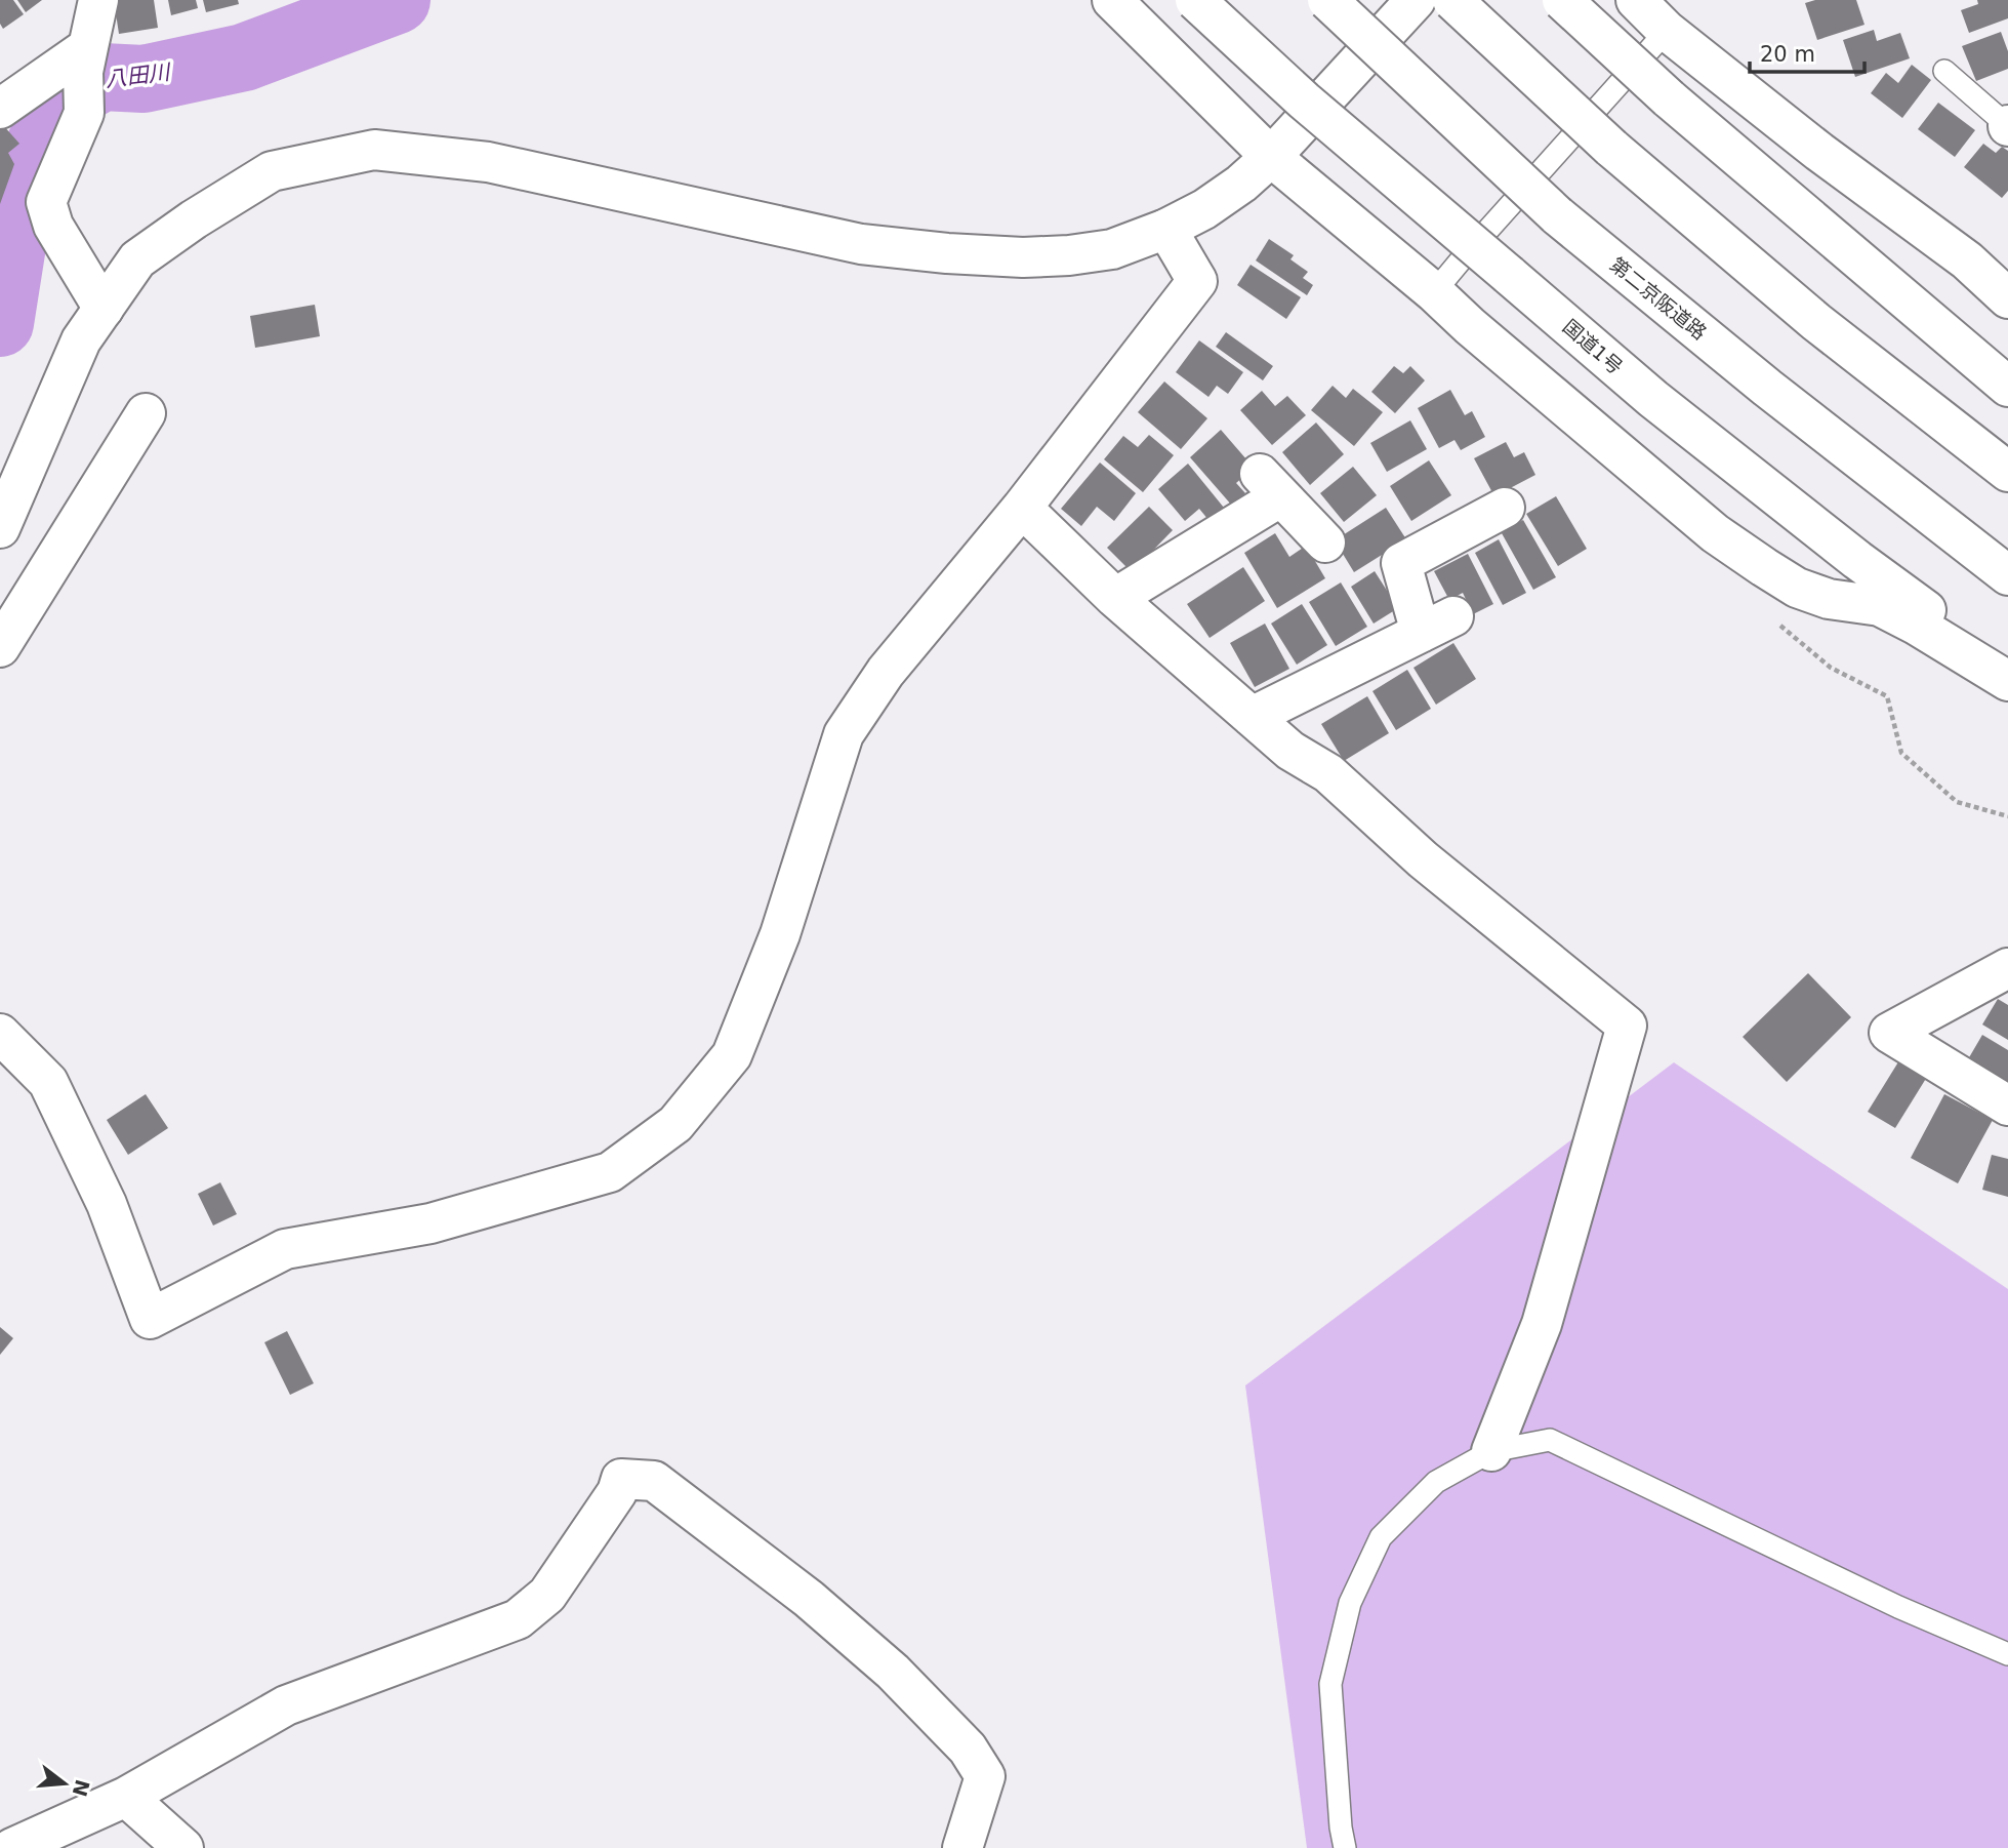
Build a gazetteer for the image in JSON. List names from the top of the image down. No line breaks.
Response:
{"streets":{"main road":["第二京阪道路","国道1号"]},"water":["八田川"],"scale_bar":"20 m","north":"right"}
